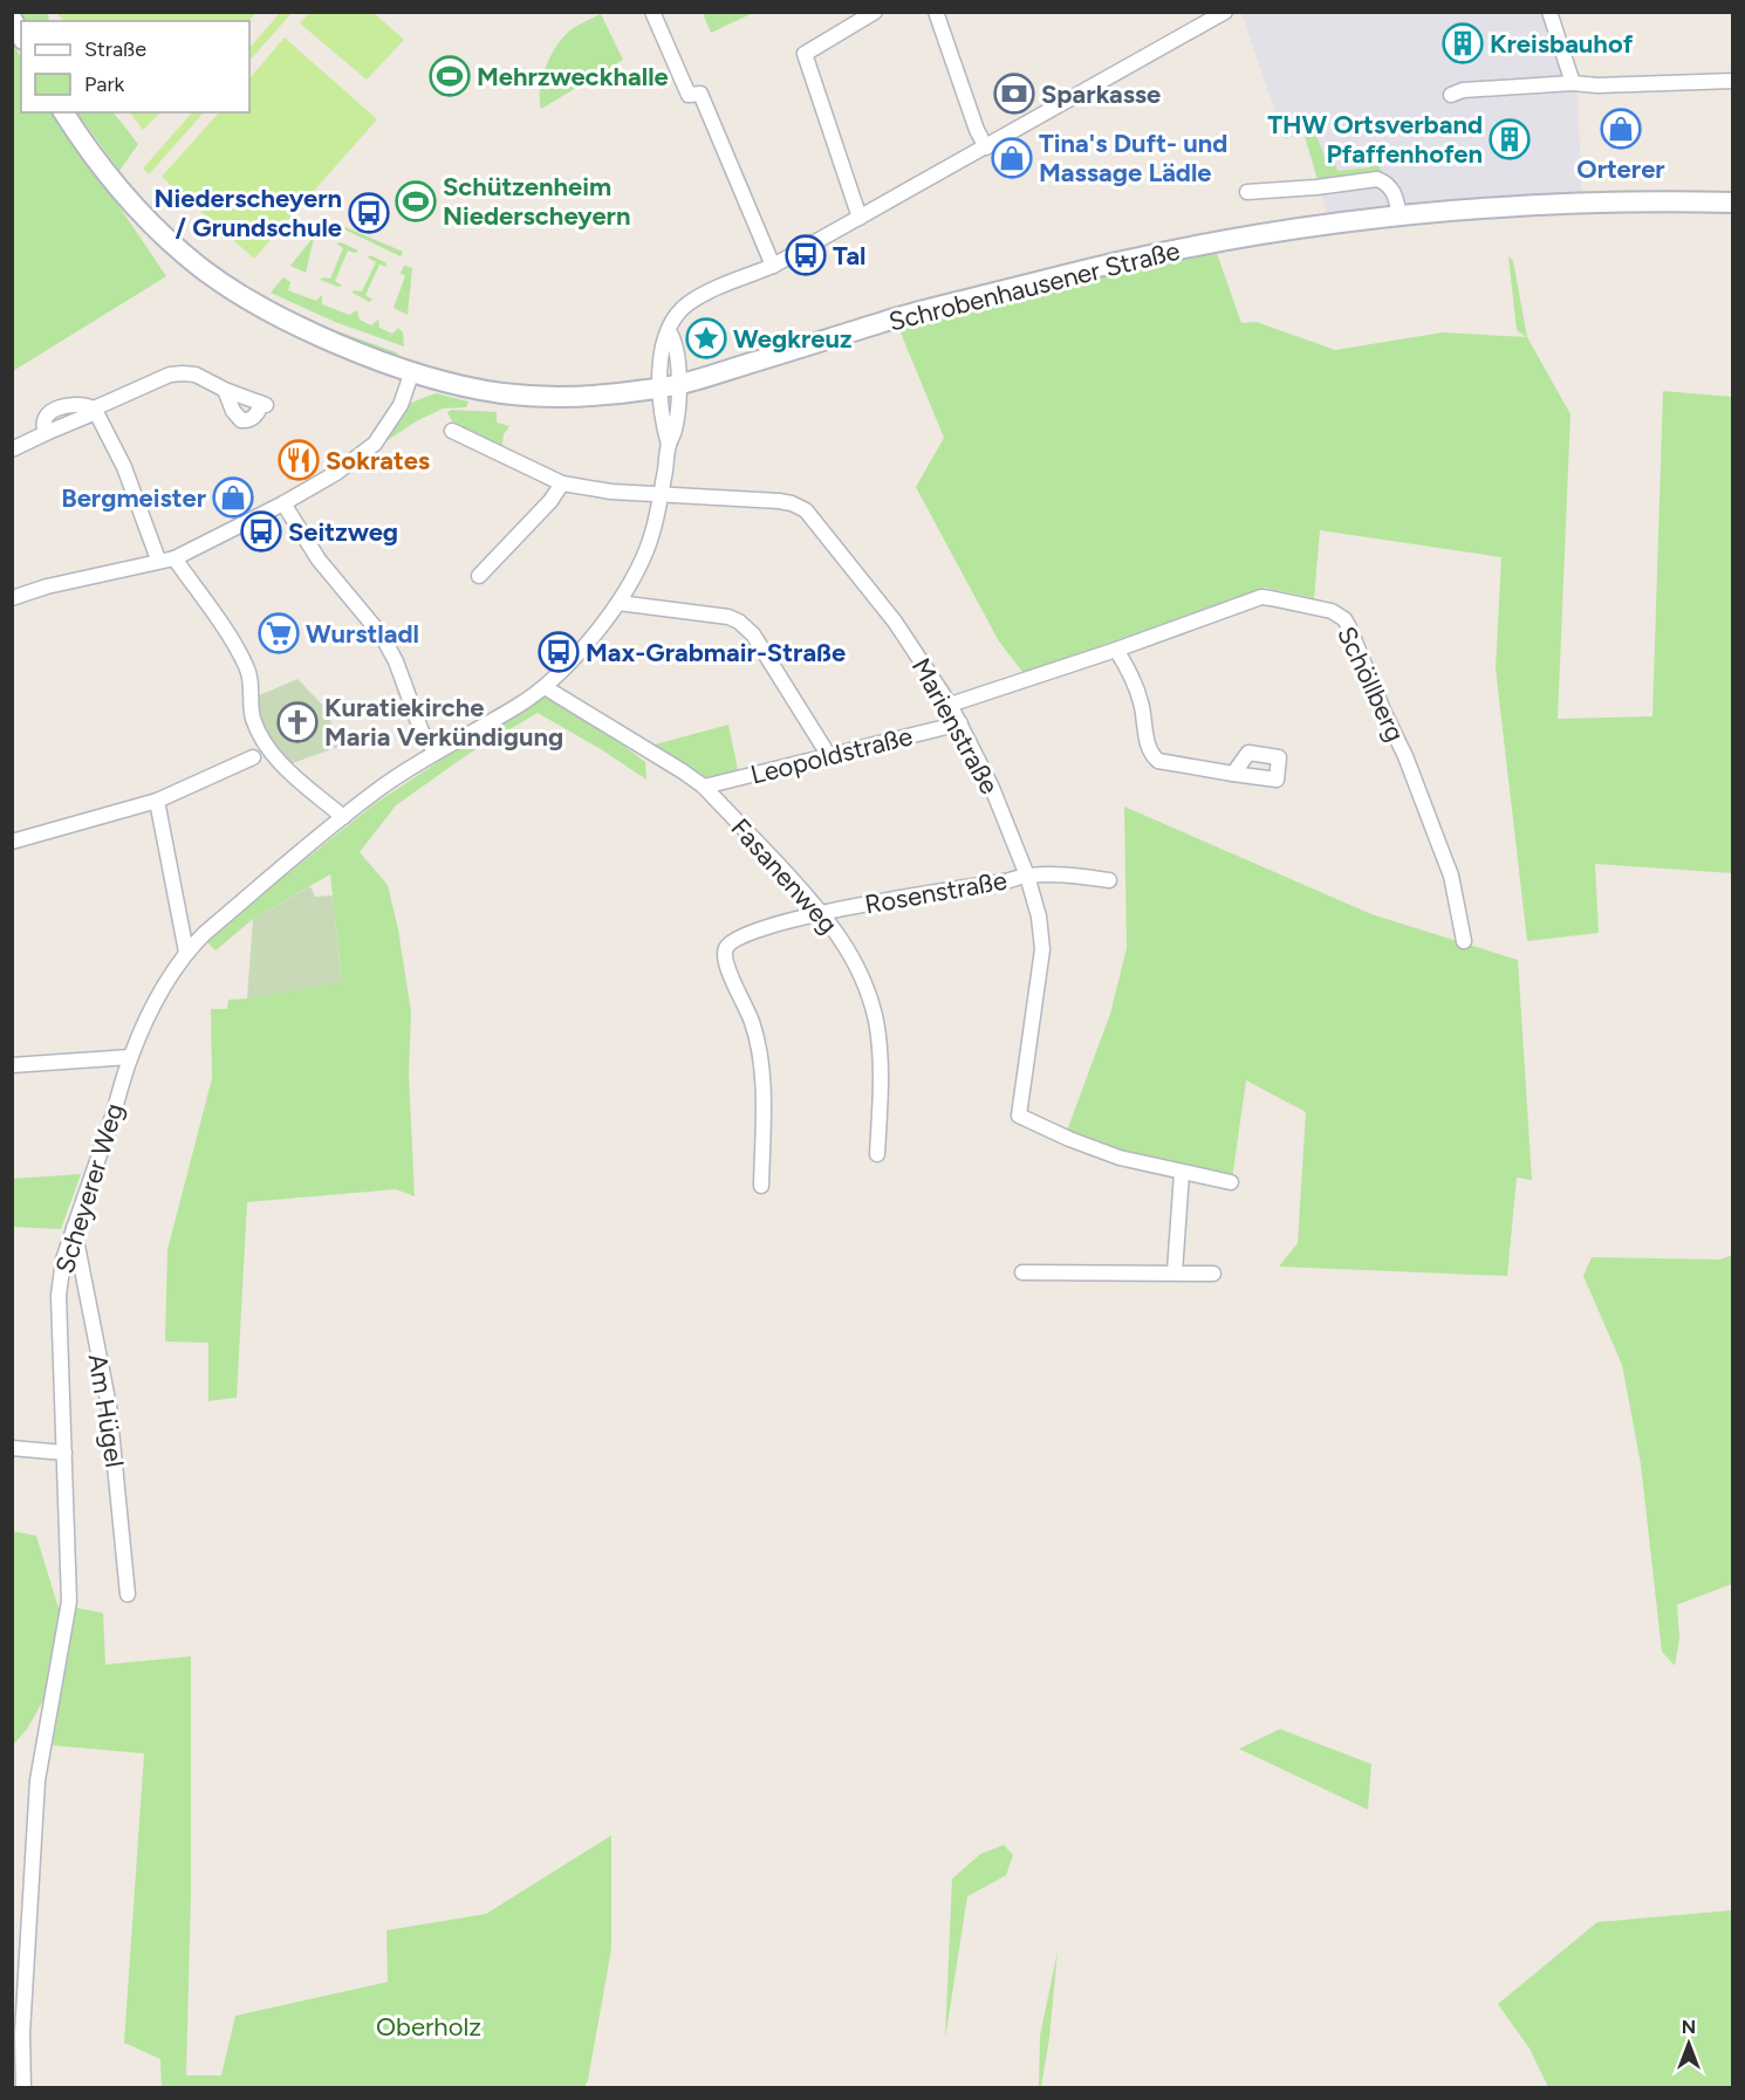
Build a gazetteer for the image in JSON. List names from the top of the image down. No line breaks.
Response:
{"streets":{"main road":["Schrobenhausener Straße"],"street":["Schöllberg","Marienstraße","Leopoldstraße","Fasanenweg","Rosenstraße","Scheyerer Weg","Am Hügel"]},"crossings":[["Schöllberg","Marienstraße"],["Marienstraße","Leopoldstraße"],["Marienstraße","Rosenstraße"],["Leopoldstraße","Fasanenweg"],["Fasanenweg","Rosenstraße"],["Scheyerer Weg","Am Hügel"]],"parks":["Oberholz"],"places":{"building":["Kreisbauhof","THW Ortsverband Pfaffenhofen"],"sports":["Mehrzweckhalle","Schützenheim Niederscheyern"],"bank":["Sparkasse"],"shop":["Orterer","Tina's Duft- und Massage Lädle","Bergmeister"],"bus stop":["Niederscheyern / Grundschule","Tal","Seitzweg","Max-Grabmair-Straße"],"place":["Wegkreuz"],"restaurant":["Sokrates"],"supermarket":["Wurstladl"],"church":["Kuratiekirche Maria Verkündigung"]},"legend":["Straße","Park"],"north":"top"}
